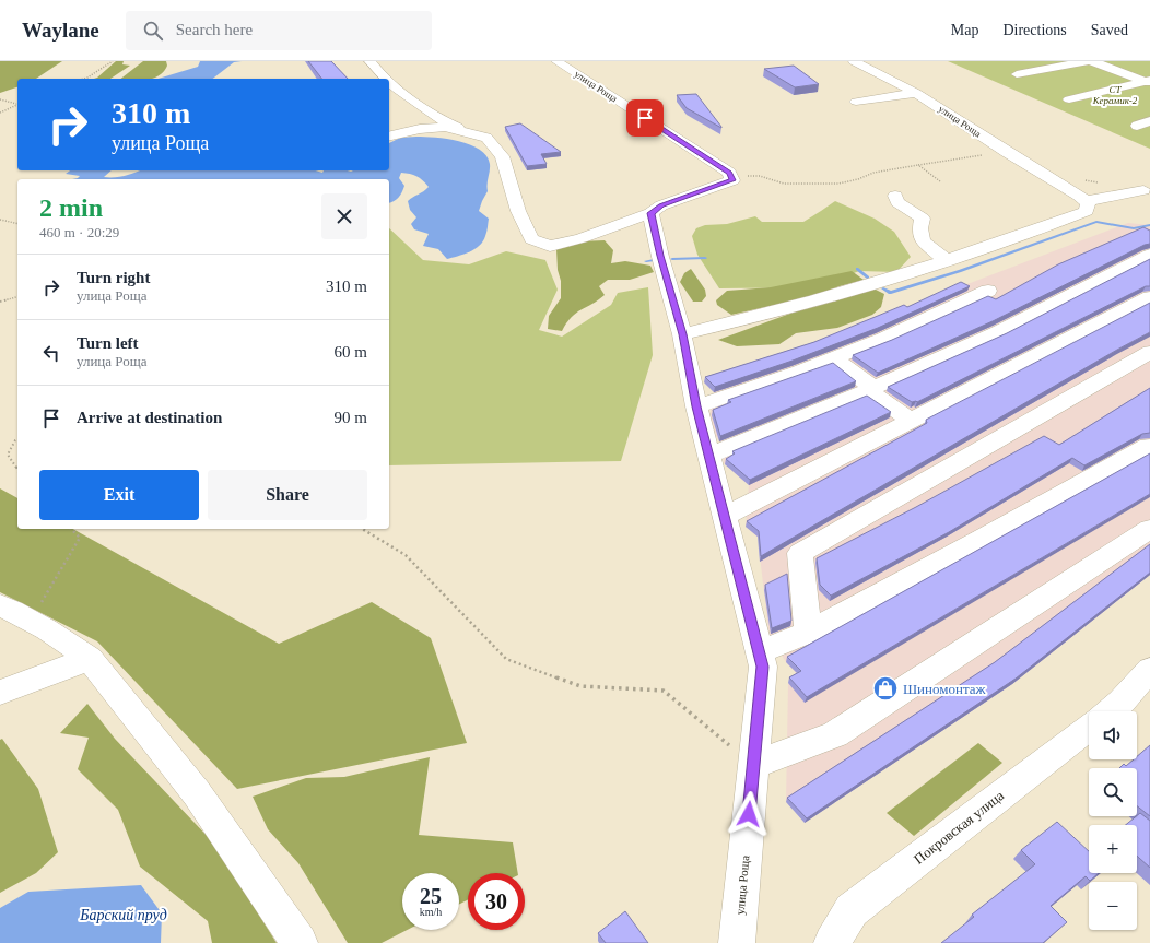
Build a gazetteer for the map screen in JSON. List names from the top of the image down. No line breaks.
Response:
{"streets":{"street":["улица Роща","Покровская улица"]},"water":["Барский пруд"],"parks":["СТ Керамик-2"],"places":{"shop":["Шиномонтаж"]},"page":{"header":"Waylane","search":"Search here","nav":["Map","Directions","Saved"],"turn":["310 m","улица Роща"],"heading":["2 min","460 m · 20:29"],"list":[{"name":"Turn right","note":"улица Роща","value":"310 m"},{"name":"Turn left","note":"улица Роща","value":"60 m"},{"name":"Arrive at destination","value":"90 m"}],"buttons":["Exit","Share"],"map_buttons":["+","−"],"speed":"25 km/h","limit":"30"}}
